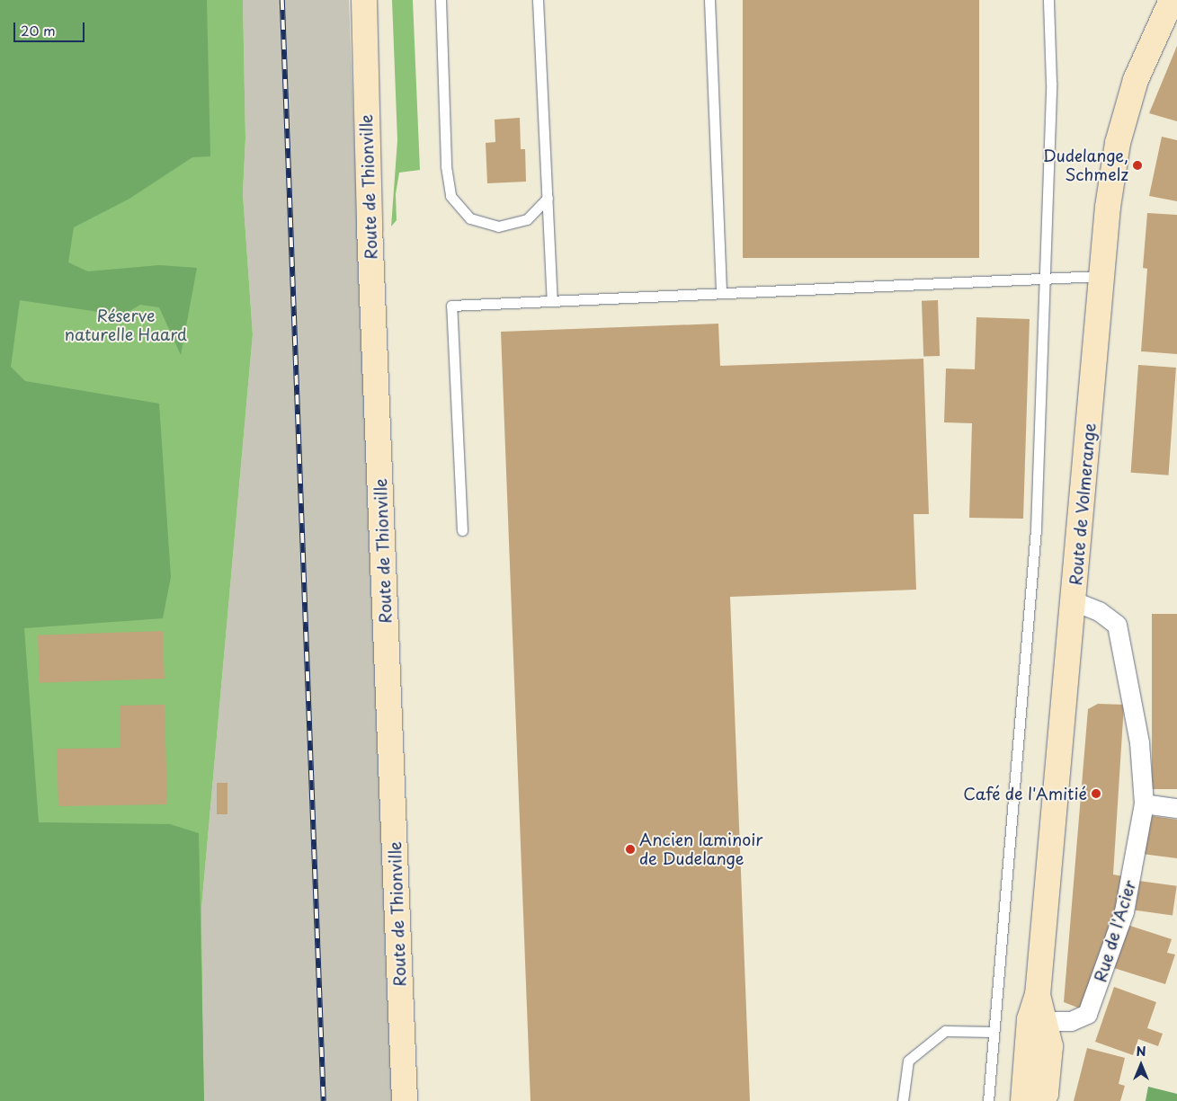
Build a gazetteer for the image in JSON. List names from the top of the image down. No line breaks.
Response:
{"streets":{"main road":["Route de Thionville","Route de Volmerange"],"street":["Rue de l'Acier"]},"crossings":[["Route de Volmerange","Rue de l'Acier"]],"parks":["Réserve naturelle Haard"],"places":["Dudelange, Schmelz","Café de l'Amitié","Ancien laminoir de Dudelange"],"scale_bar":"20 m","north":"top"}
